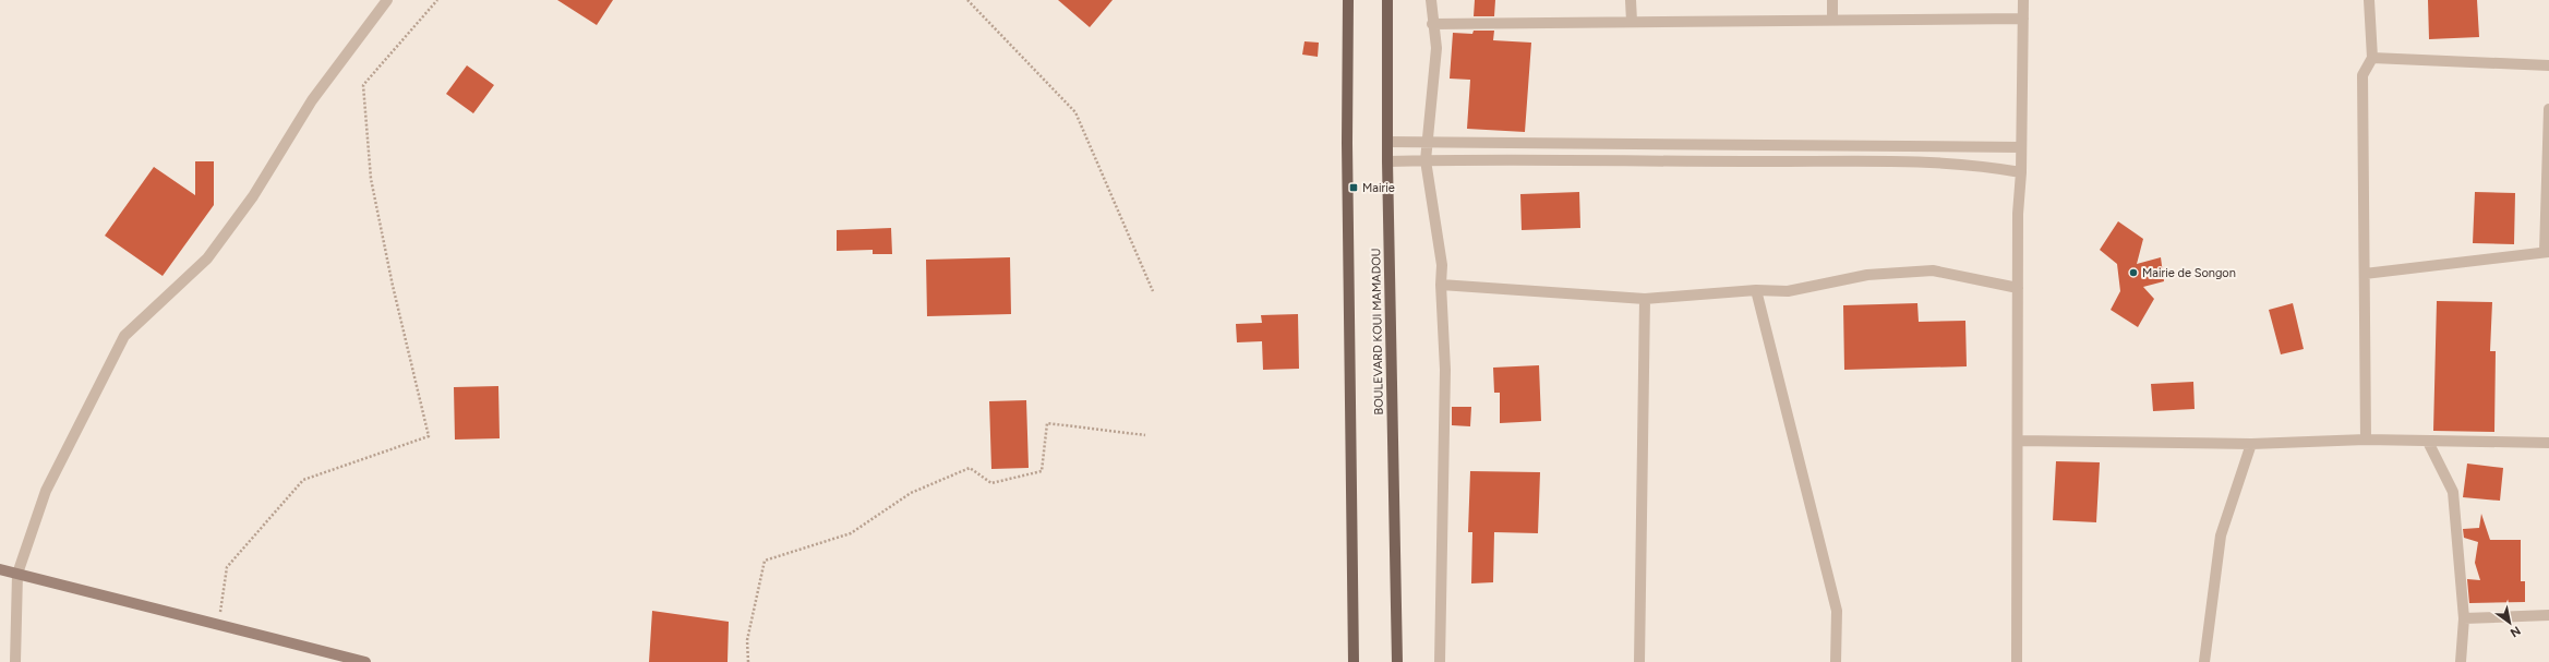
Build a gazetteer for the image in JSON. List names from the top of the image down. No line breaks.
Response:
{"streets":{"main road":["BOULEVARD KOUI MAMADOU"]},"places":{"transit":["Mairie"],"other":["Mairie de Songon"]},"north":"bottom right"}
